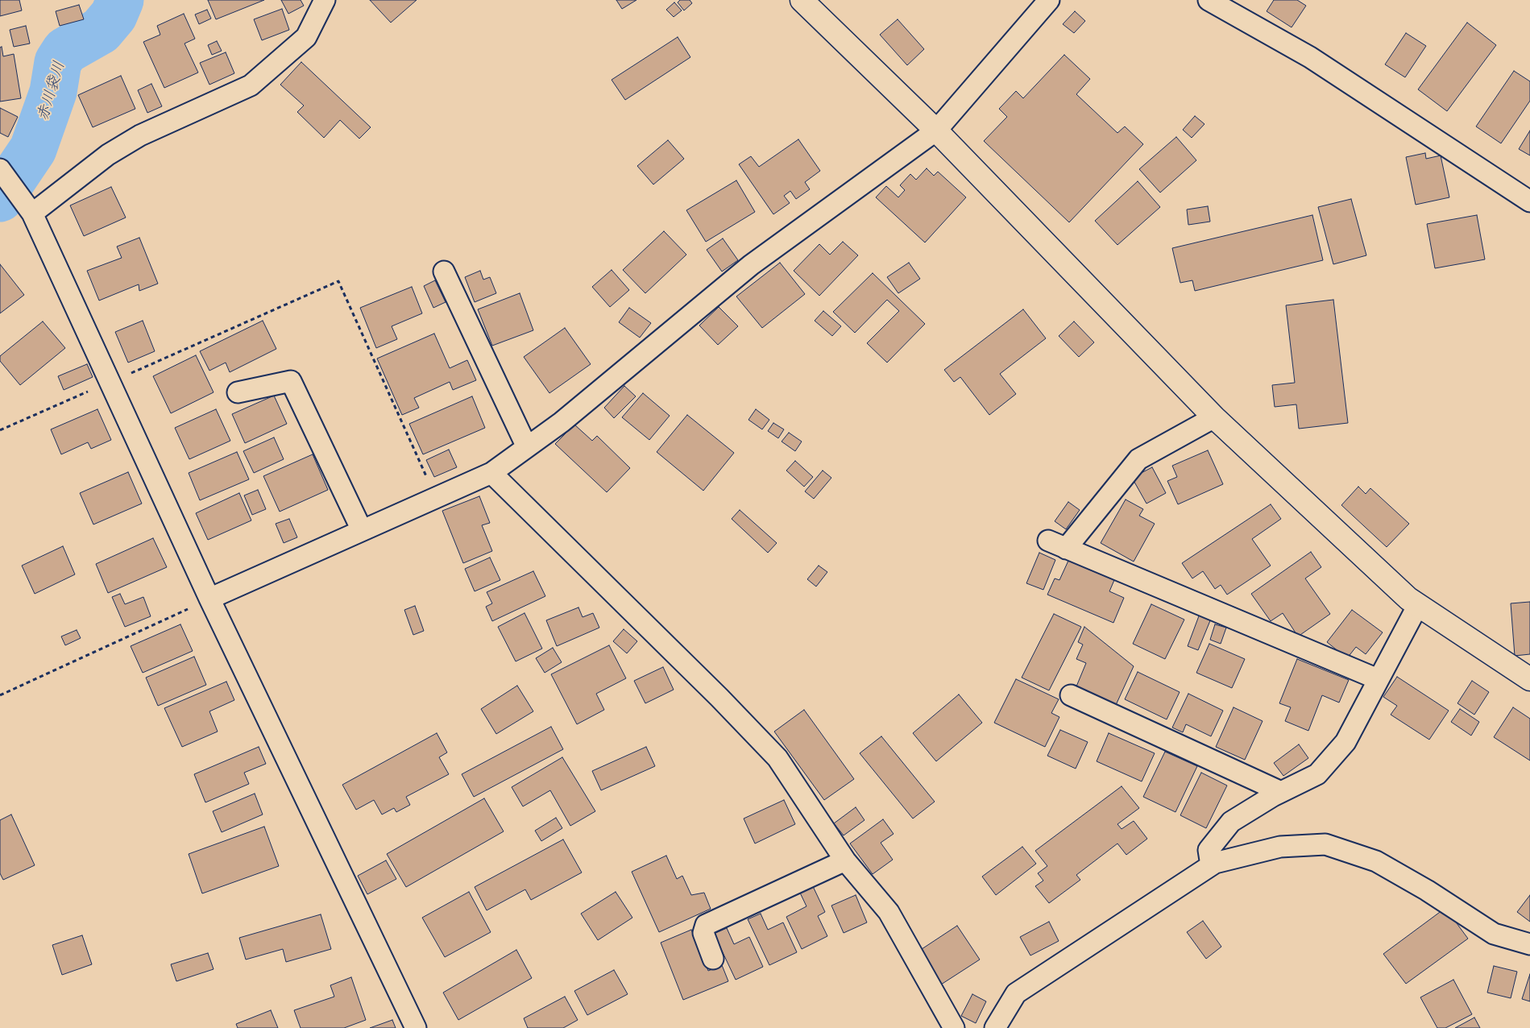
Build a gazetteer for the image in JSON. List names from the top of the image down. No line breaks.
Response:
{"water":["赤川袋川"]}
